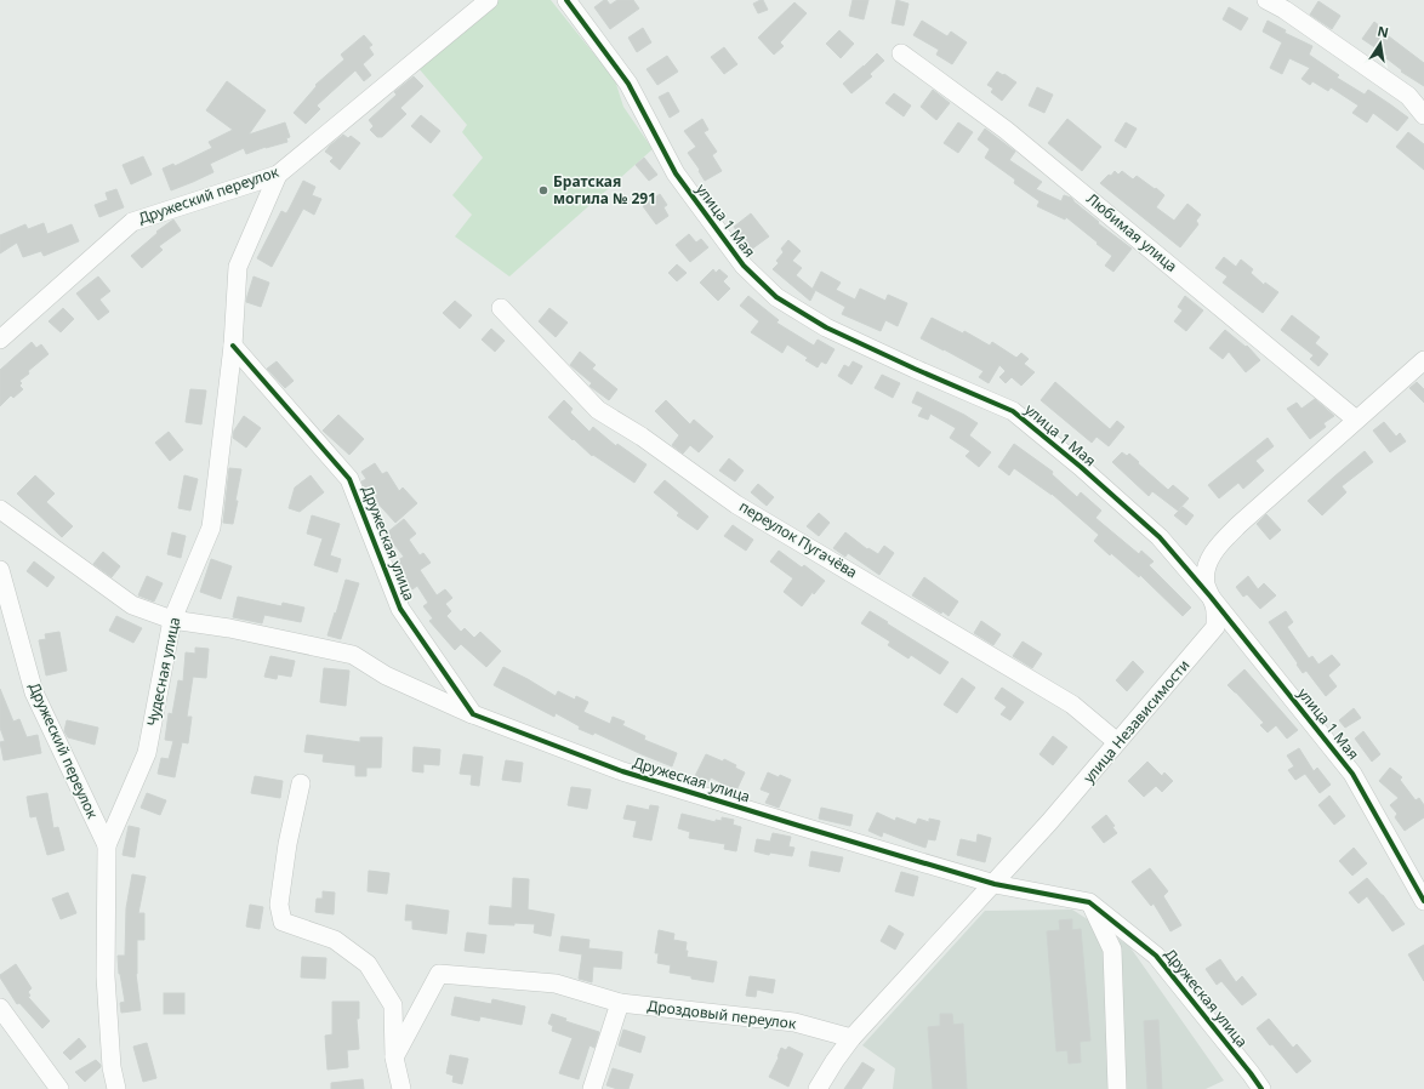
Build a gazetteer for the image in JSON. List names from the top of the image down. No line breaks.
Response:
{"streets":{"street":["Дружеский переулок","улица 1 Мая","Любимая улица","переулок Пугачёва","Дружеская улица","Чудесная улица","улица Независимости","Дроздовый переулок"]},"crossings":[["Дружеский переулок","Чудесная улица"],["улица 1 Мая","улица Независимости"],["Любимая улица","улица Независимости"],["переулок Пугачёва","улица Независимости"],["Дружеская улица","Чудесная улица"],["Дружеская улица","улица Независимости"],["улица Независимости","Дроздовый переулок"]],"places":["Братская могила № 291"],"north":"top"}
